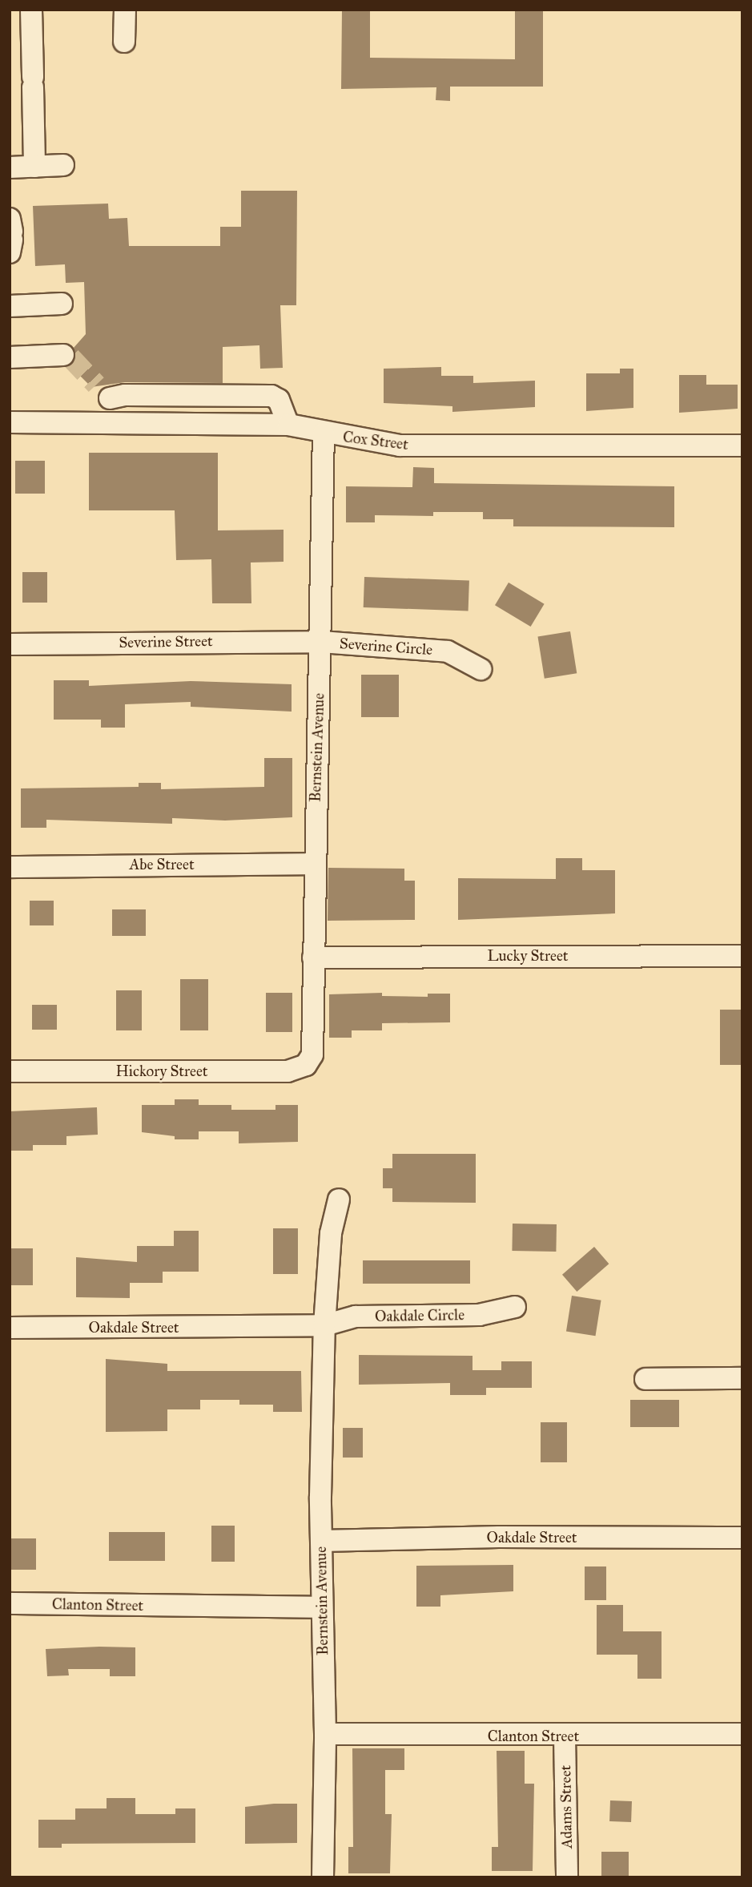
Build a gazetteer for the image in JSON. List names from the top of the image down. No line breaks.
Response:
{"streets":{"street":["Cox Street","Severine Street","Severine Circle","Bernstein Avenue","Abe Street","Lucky Street","Hickory Street","Oakdale Circle","Oakdale Street","Clanton Street","Adams Street"]},"crossings":[["Cox Street","Bernstein Avenue"],["Severine Street","Severine Circle"],["Severine Street","Bernstein Avenue"],["Severine Circle","Bernstein Avenue"],["Bernstein Avenue","Abe Street"],["Bernstein Avenue","Lucky Street"],["Bernstein Avenue","Hickory Street"],["Bernstein Avenue","Oakdale Circle"],["Bernstein Avenue","Oakdale Street"],["Bernstein Avenue","Clanton Street"],["Oakdale Circle","Oakdale Street"],["Clanton Street","Adams Street"]]}
